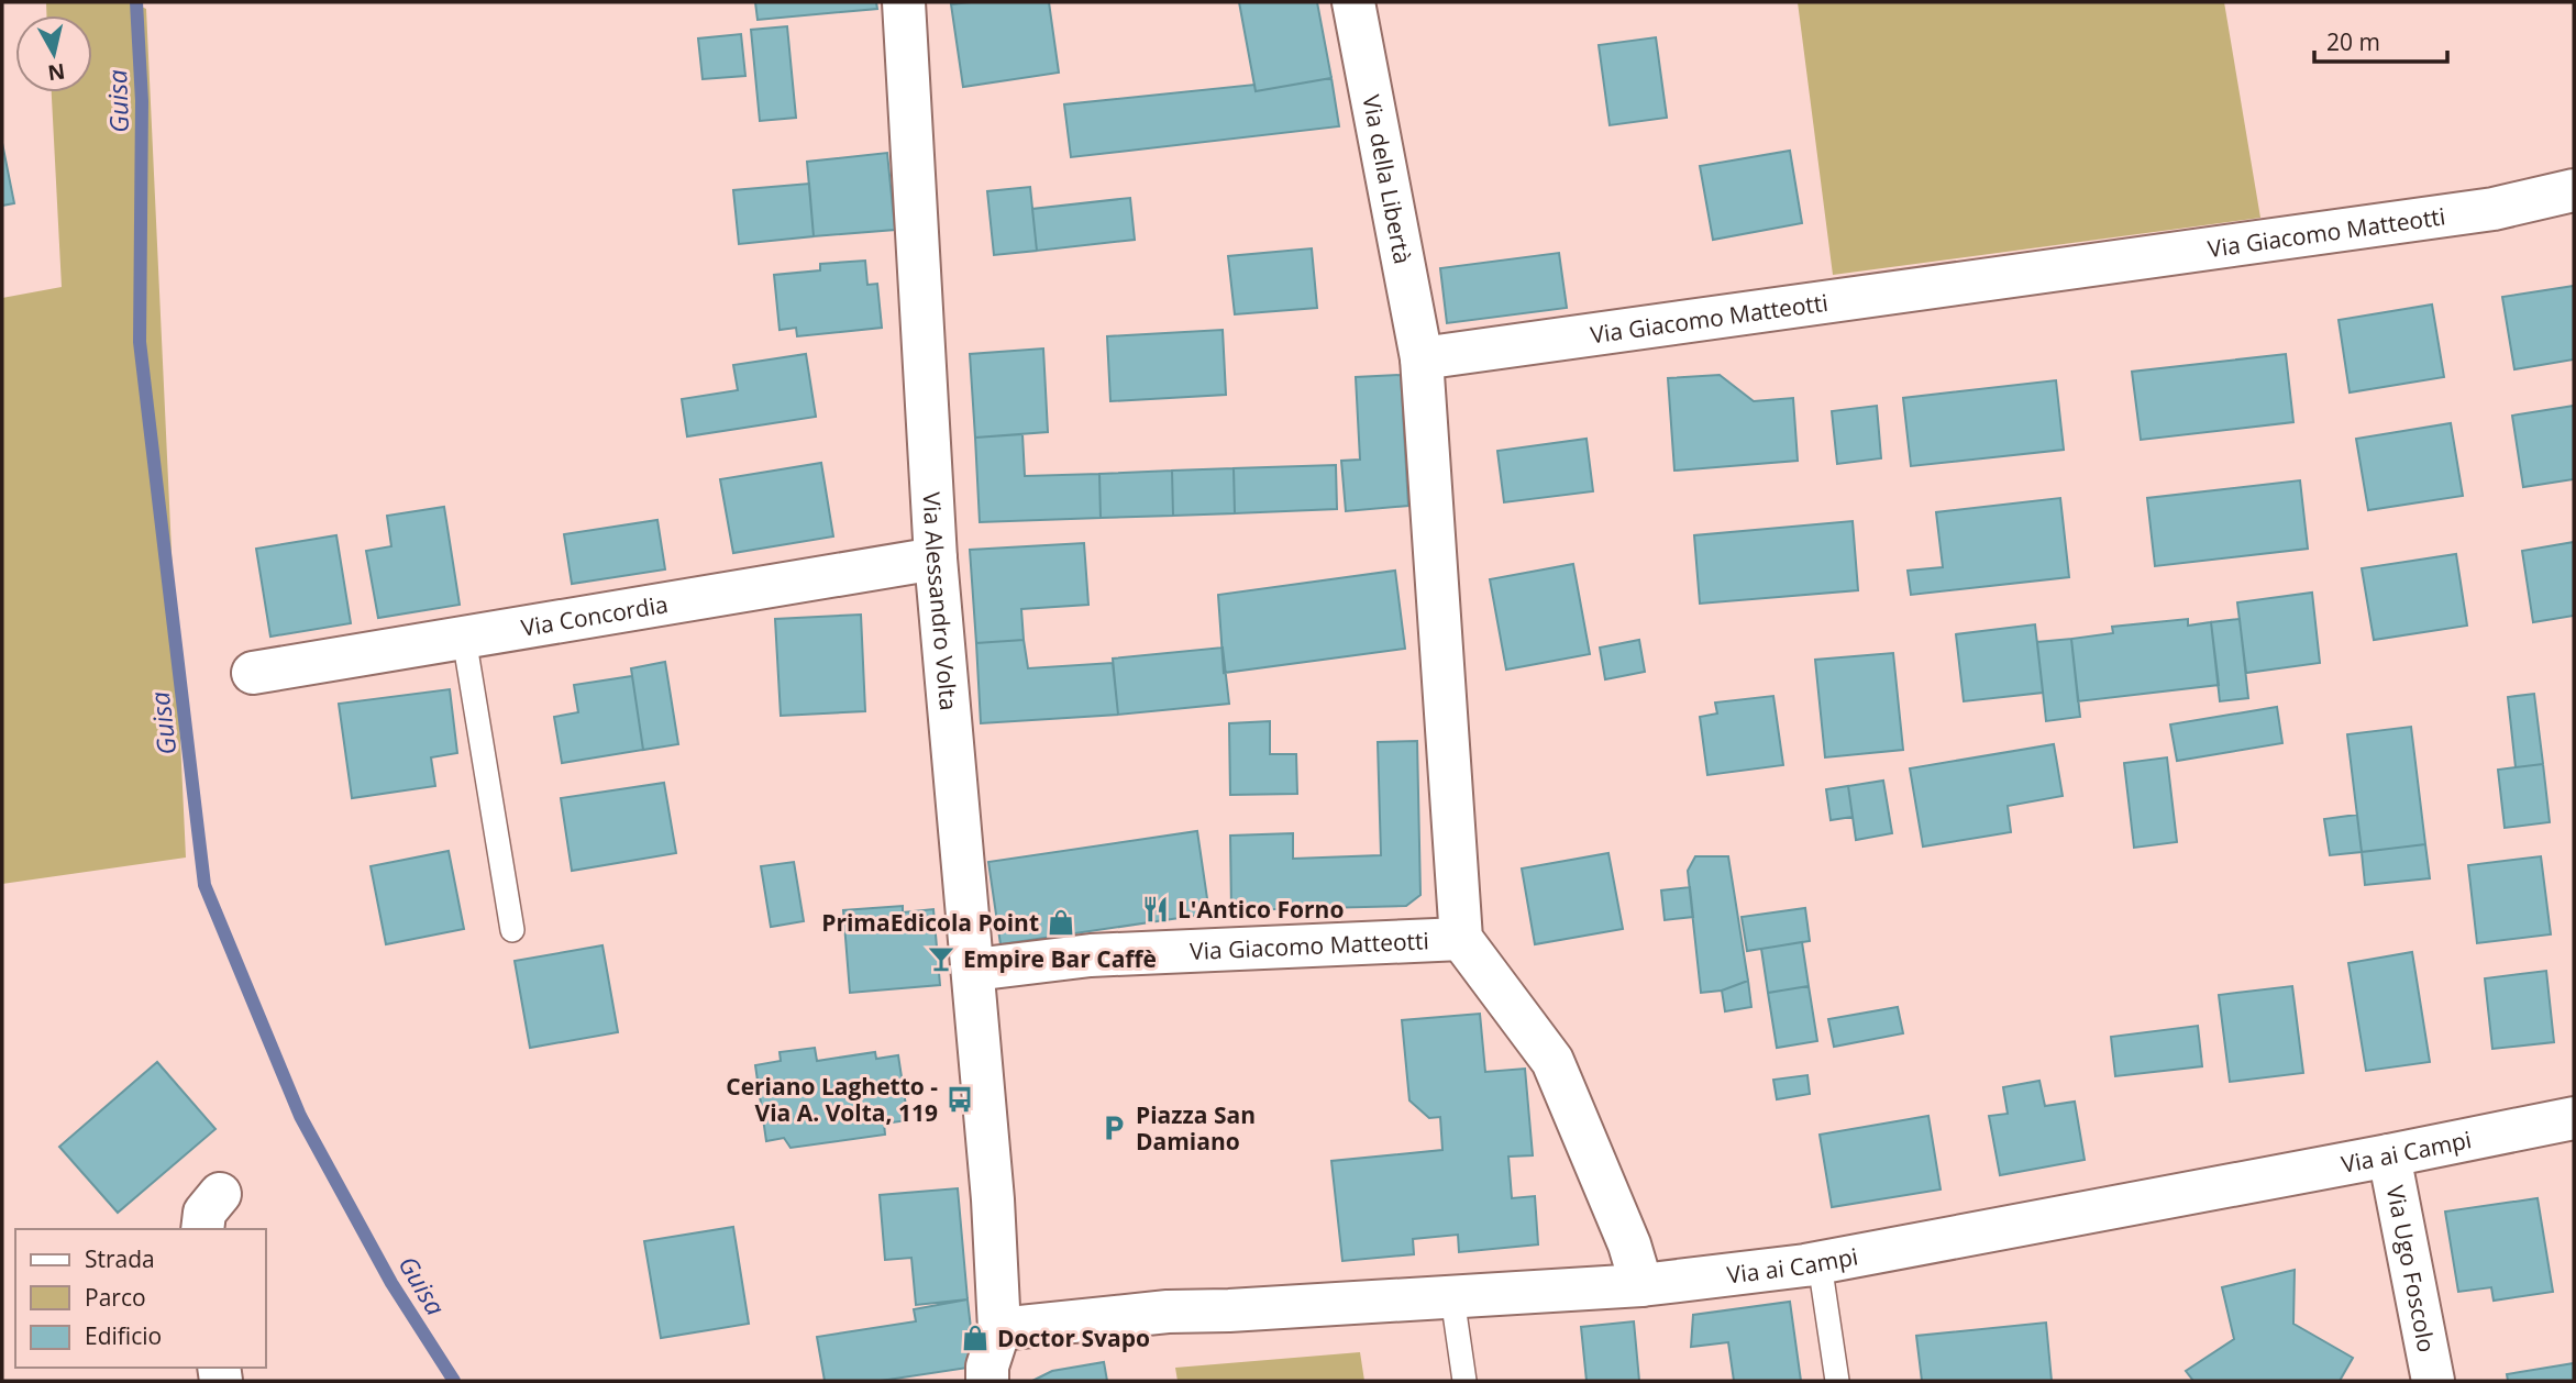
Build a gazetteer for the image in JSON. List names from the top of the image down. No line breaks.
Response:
{"streets":{"street":["Via della Libertà","Via Giacomo Matteotti","Via Alessandro Volta","Via Concordia","Via ai Campi","Via Ugo Foscolo"]},"crossings":[["Via della Libertà","Via Giacomo Matteotti"],["Via Giacomo Matteotti","Via Alessandro Volta"],["Via Giacomo Matteotti","Via ai Campi"],["Via Alessandro Volta","Via Concordia"],["Via Alessandro Volta","Via ai Campi"],["Via ai Campi","Via Ugo Foscolo"]],"water":["Guisa"],"places":{"restaurant":["L'Antico Forno"],"shop":["PrimaEdicola Point","Doctor Svapo"],"bar":["Empire Bar Caffè"],"bus stop":["Ceriano Laghetto - Via A. Volta, 119"],"parking":["Piazza San Damiano"]},"legend":["Strada","Parco","Edificio"],"scale_bar":"20 m","north":"bottom"}
